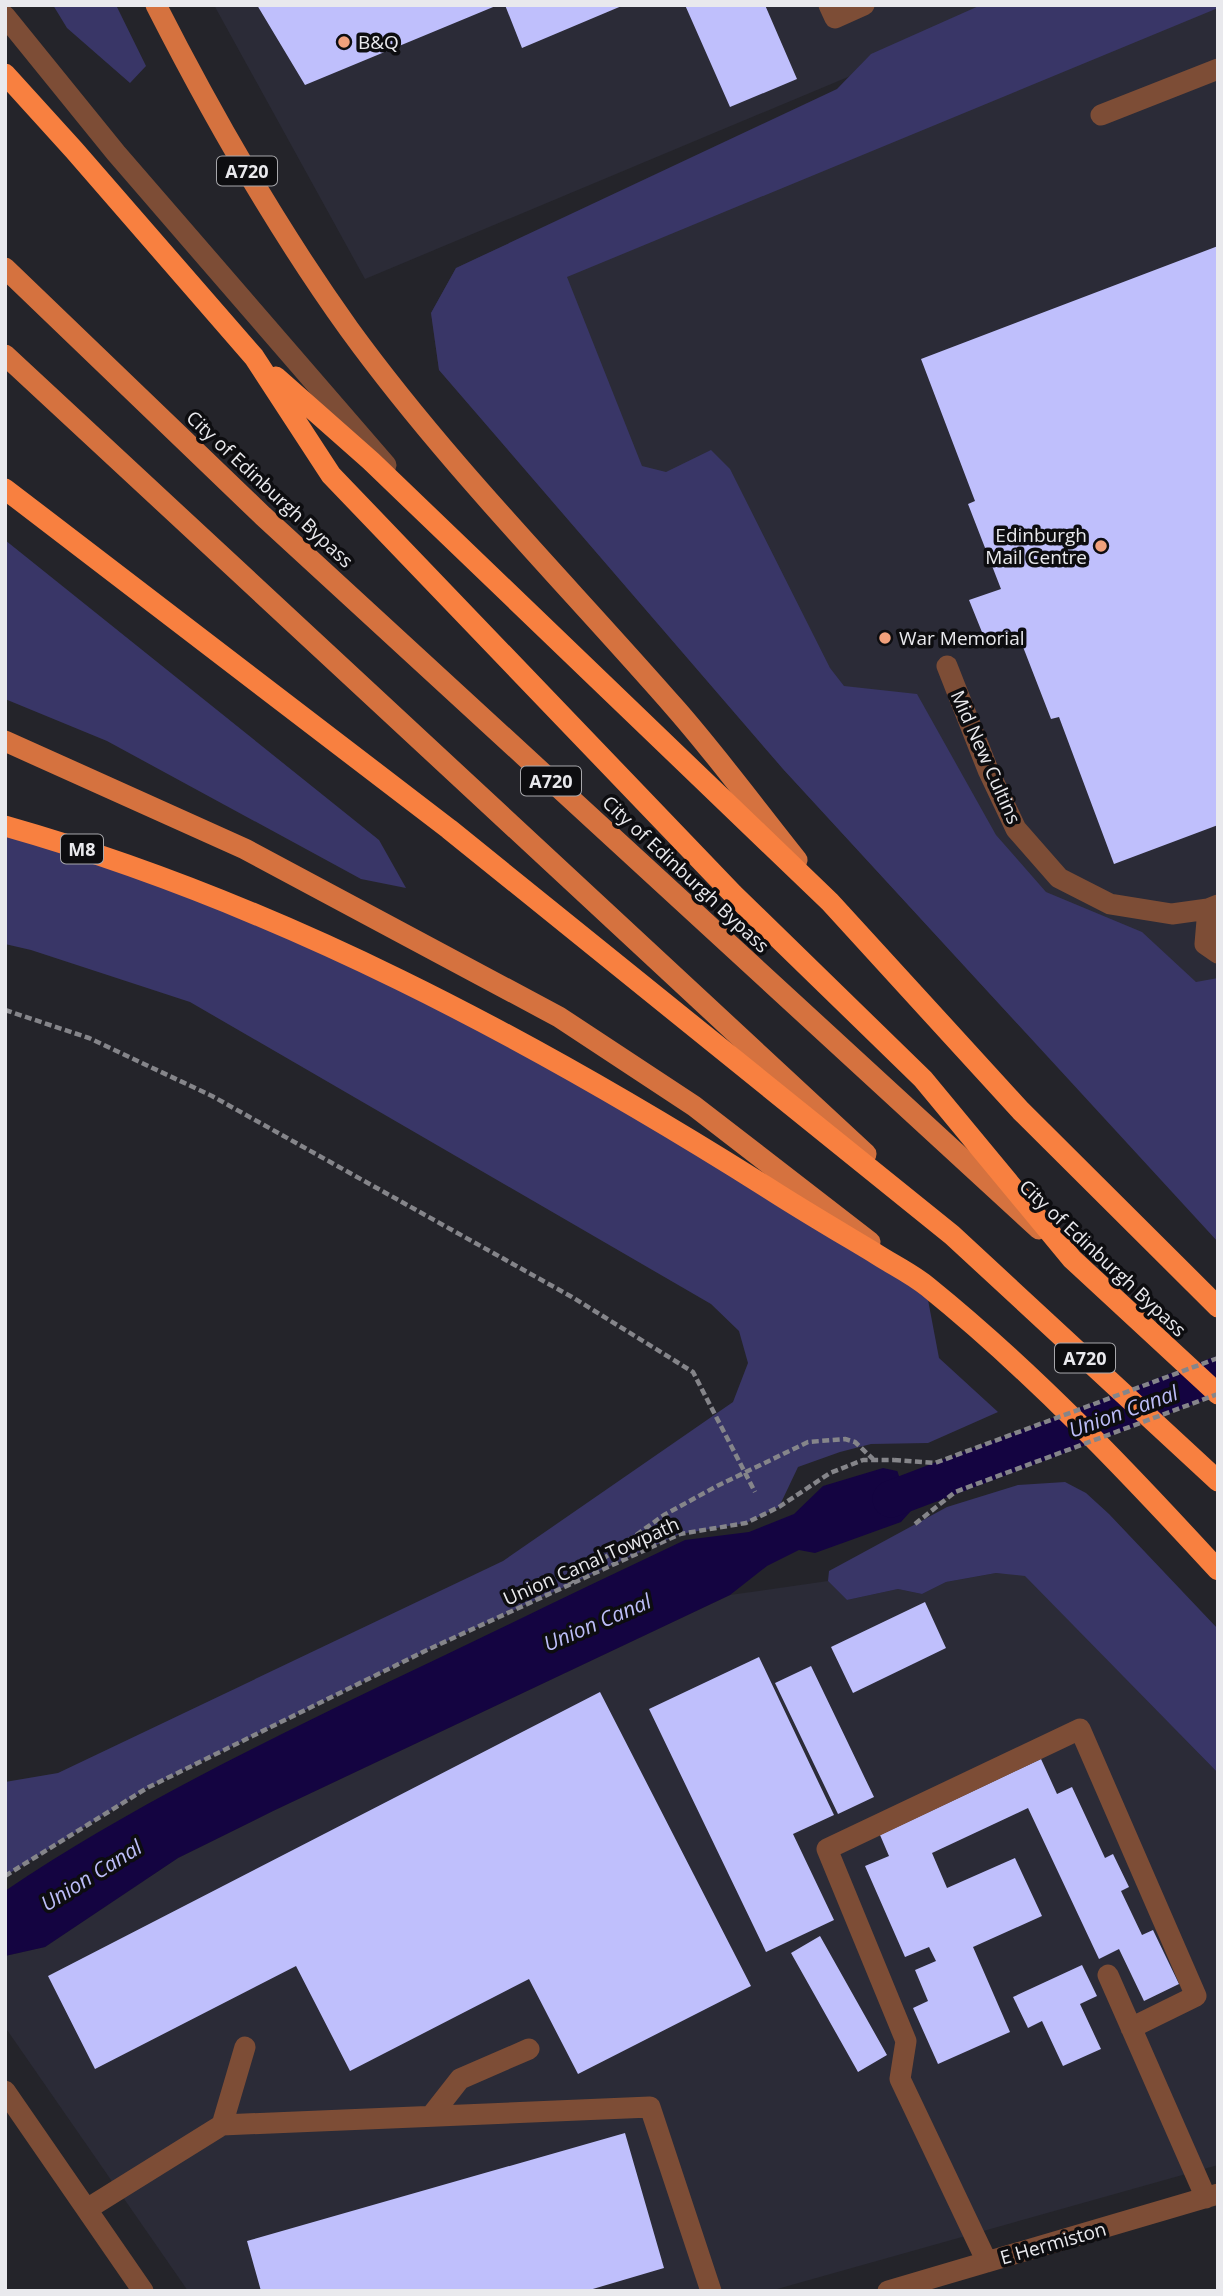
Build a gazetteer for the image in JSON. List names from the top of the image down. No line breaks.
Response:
{"streets":{"highway":["A720","City of Edinburgh Bypass","M8"],"street":["Mid New Cultins","E Hermiston"],"path":["Union Canal Towpath"]},"crossings":[["A720","M8"]],"water":["Union Canal"],"places":["B&Q","Edinburgh Mail Centre","War Memorial"]}
